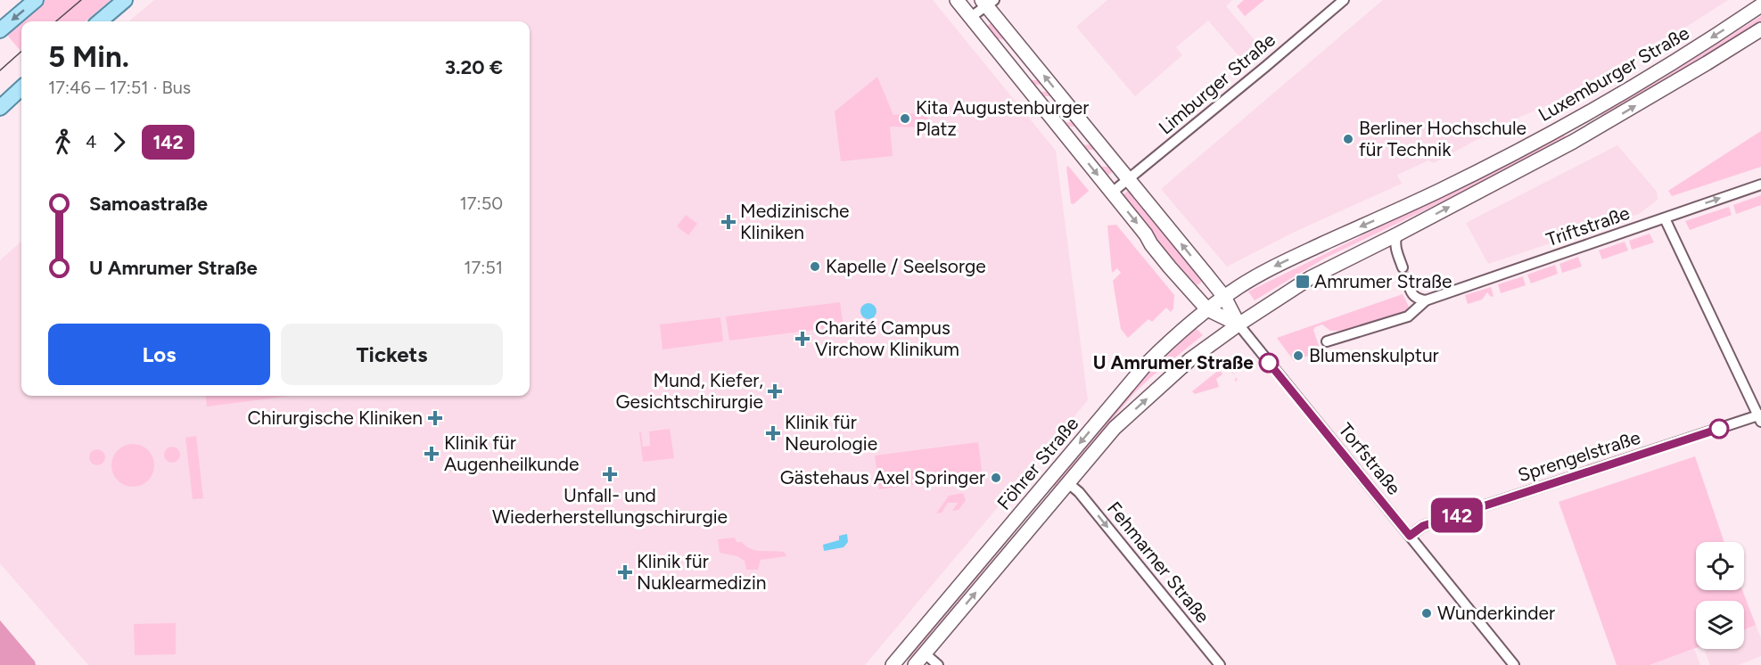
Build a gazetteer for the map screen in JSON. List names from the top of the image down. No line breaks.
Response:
{"streets":{"main road":["Luxemburger Straße","Föhrer Straße"],"street":["Limburger Straße","Triftstraße","Sprengelstraße","Torfstraße","Fehmarner Straße"]},"crossings":[["Luxemburger Straße","Torfstraße"],["Luxemburger Straße","Föhrer Straße"],["Sprengelstraße","Torfstraße"],["Torfstraße","Föhrer Straße"],["Föhrer Straße","Fehmarner Straße"]],"one_way":["Fehmarner Straße"],"places":{"other":["Kita Augustenburger Platz","Berliner Hochschule für Technik","Kapelle / Seelsorge","Blumenskulptur","U Amrumer Straße","Gästehaus Axel Springer","Wunderkinder"],"health":["Medizinische Kliniken","Charité Campus Virchow Klinikum","Mund, Kiefer, Gesichtschirurgie","Chirurgische Kliniken","Klinik für Neurologie","Klinik für Augenheilkunde","Unfall- und Wiederherstellungschirurgie","Klinik für Nuklearmedizin"],"transit":["Amrumer Straße"]},"lines":["bus line 142"],"page":{"on_map":"142","heading":["5 Min.","17:46 – 17:51 · Bus","3.20 €"],"legs":["4","142"],"list":[{"name":"Samoastraße","value":"17:50"},{"name":"U Amrumer Straße","value":"17:51"}],"buttons":["Los","Tickets"]}}
